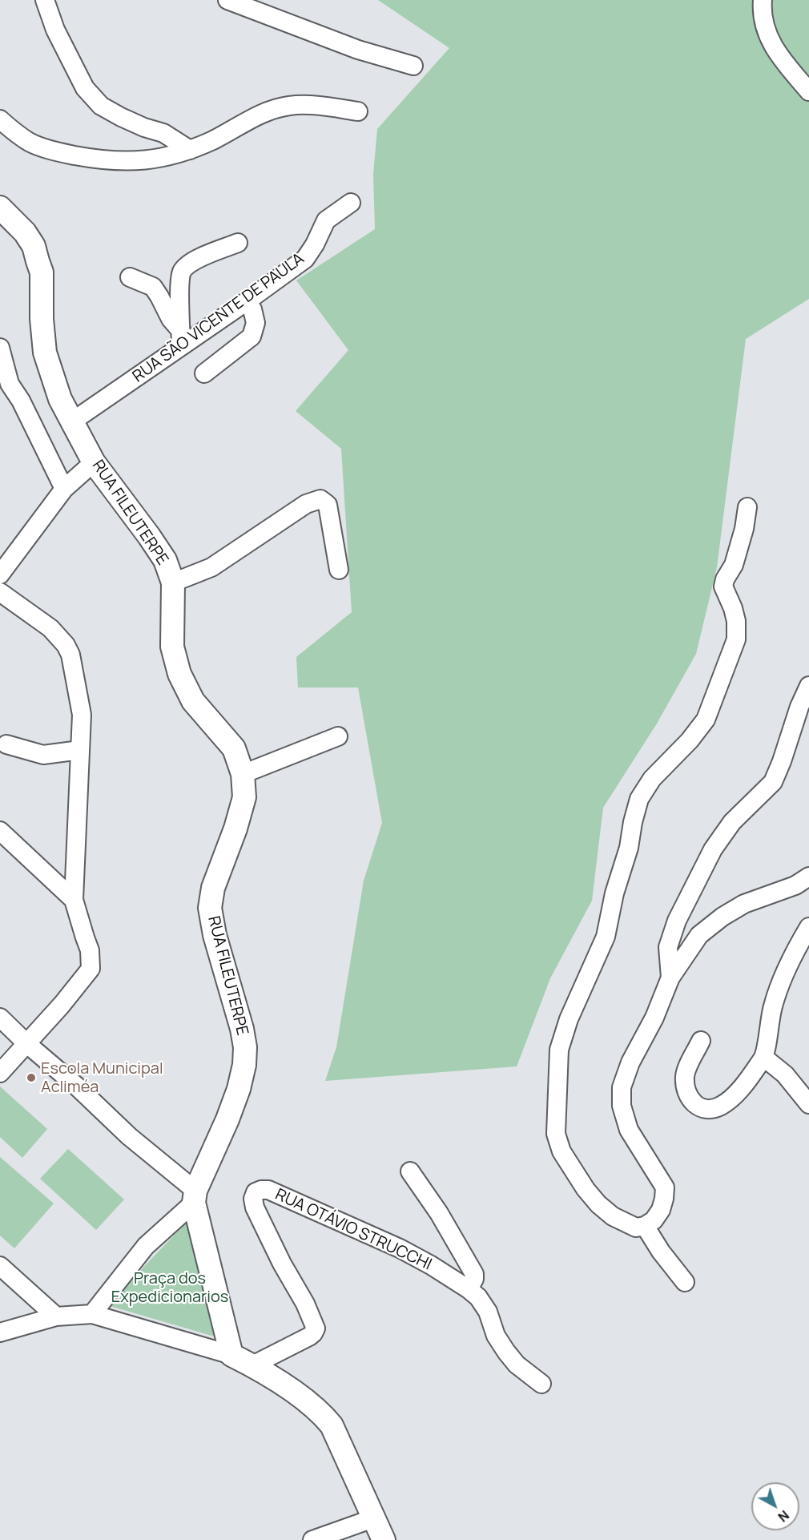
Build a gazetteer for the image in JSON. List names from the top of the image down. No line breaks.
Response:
{"streets":{"main road":["RUA FILEUTERPE"],"street":["RUA SÃO VICENTE DE PAULA","RUA OTÁVIO STRUCCHI"]},"crossings":[["RUA SÃO VICENTE DE PAULA","RUA FILEUTERPE"]],"parks":["Praça dos Expedicionarios"],"places":["Escola Municipal Acliméa"],"north":"bottom right"}
